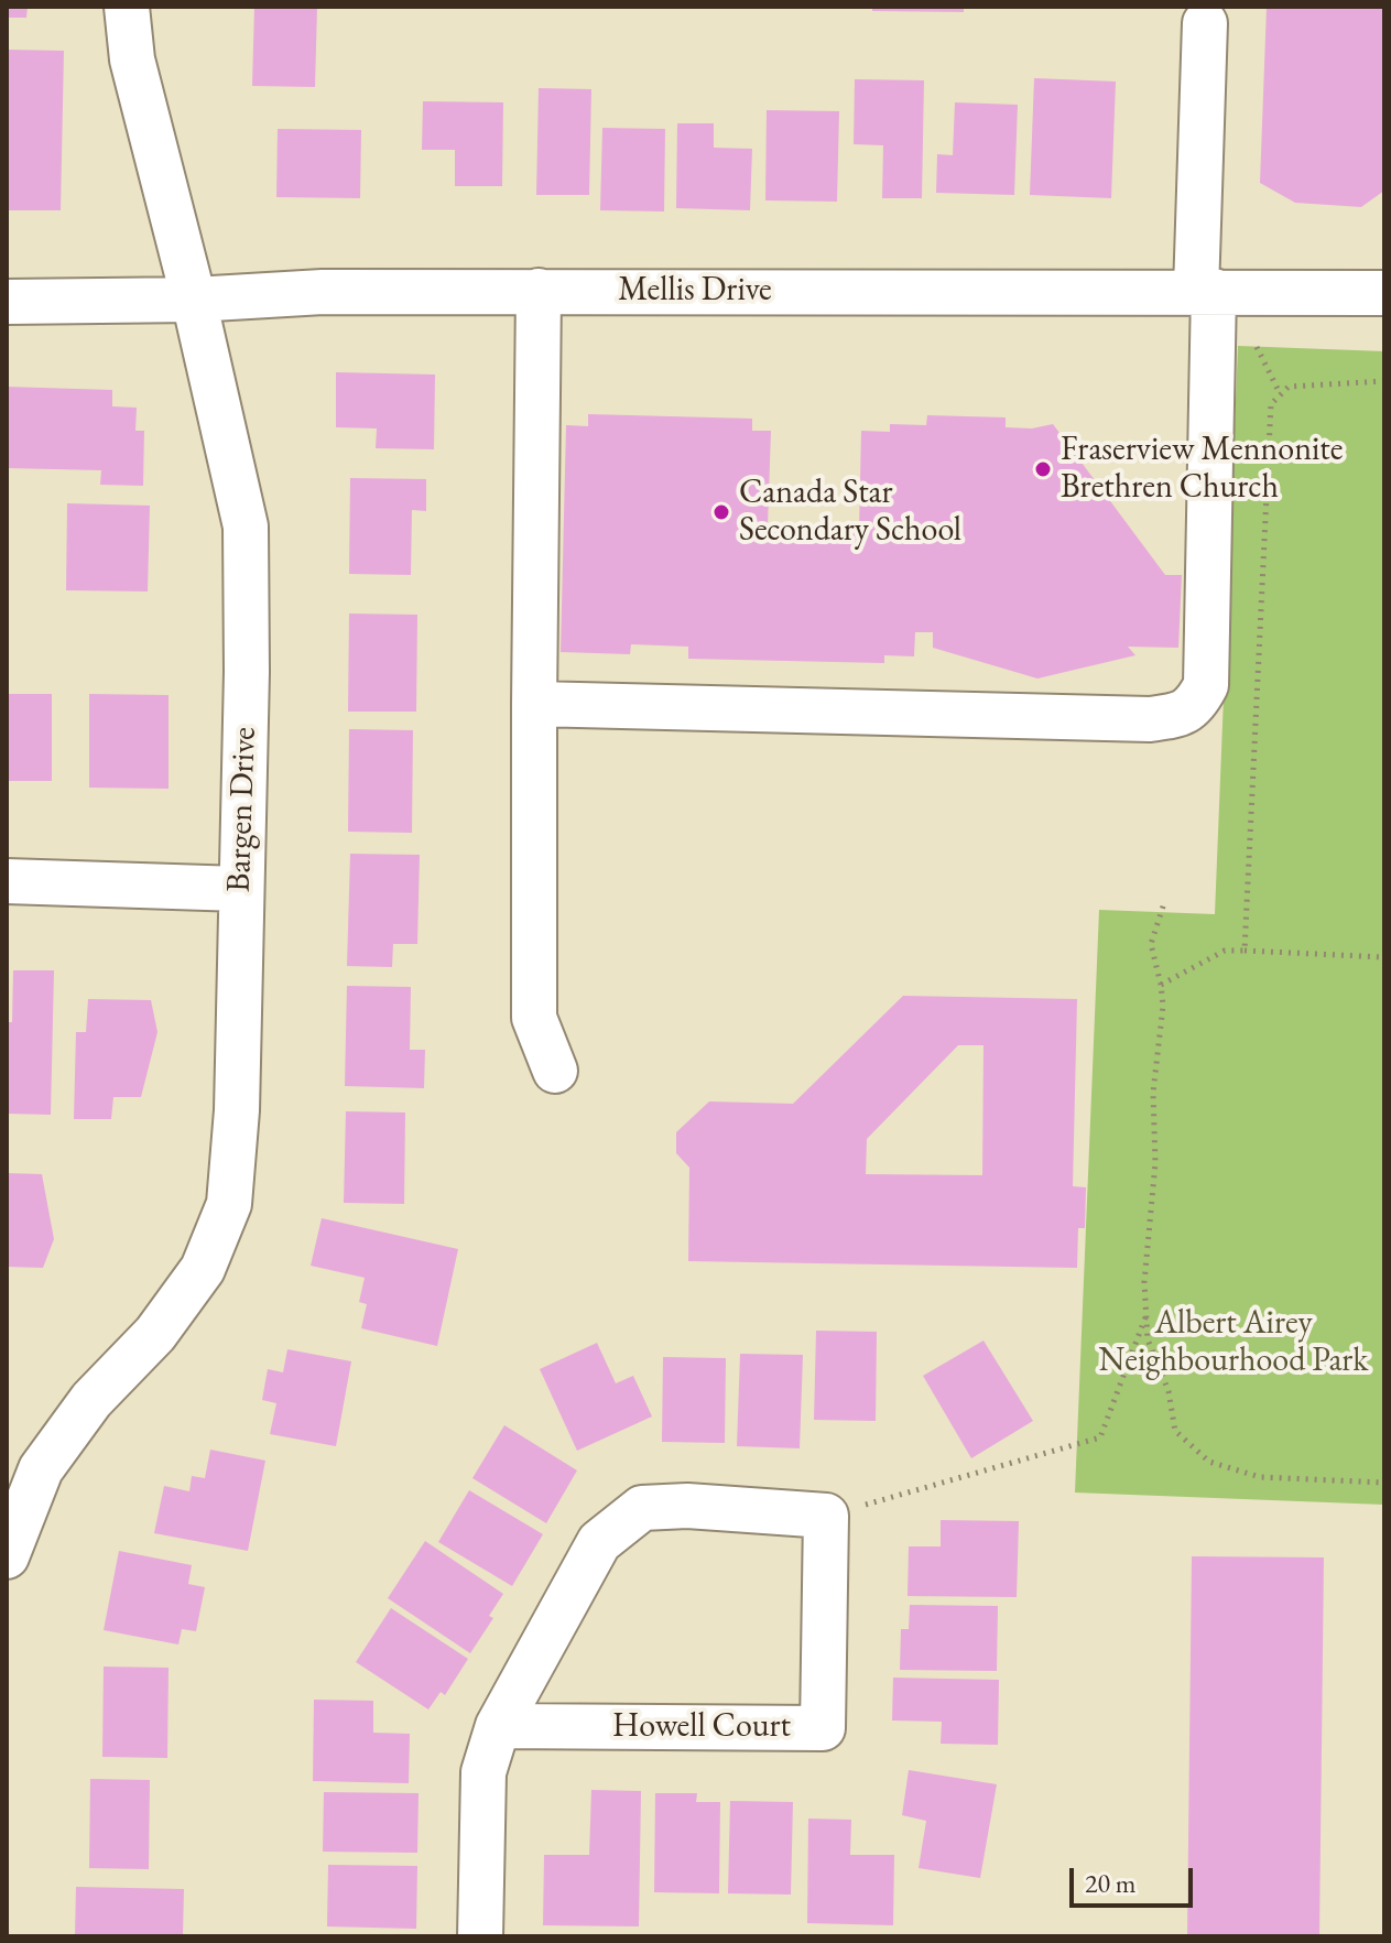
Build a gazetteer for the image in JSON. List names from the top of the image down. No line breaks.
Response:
{"streets":{"street":["Mellis Drive","Bargen Drive","Howell Court"]},"crossings":[["Mellis Drive","Bargen Drive"]],"parks":["Albert Airey Neighbourhood Park"],"places":["Fraserview Mennonite Brethren Church","Canada Star Secondary School"],"scale_bar":"20 m"}
